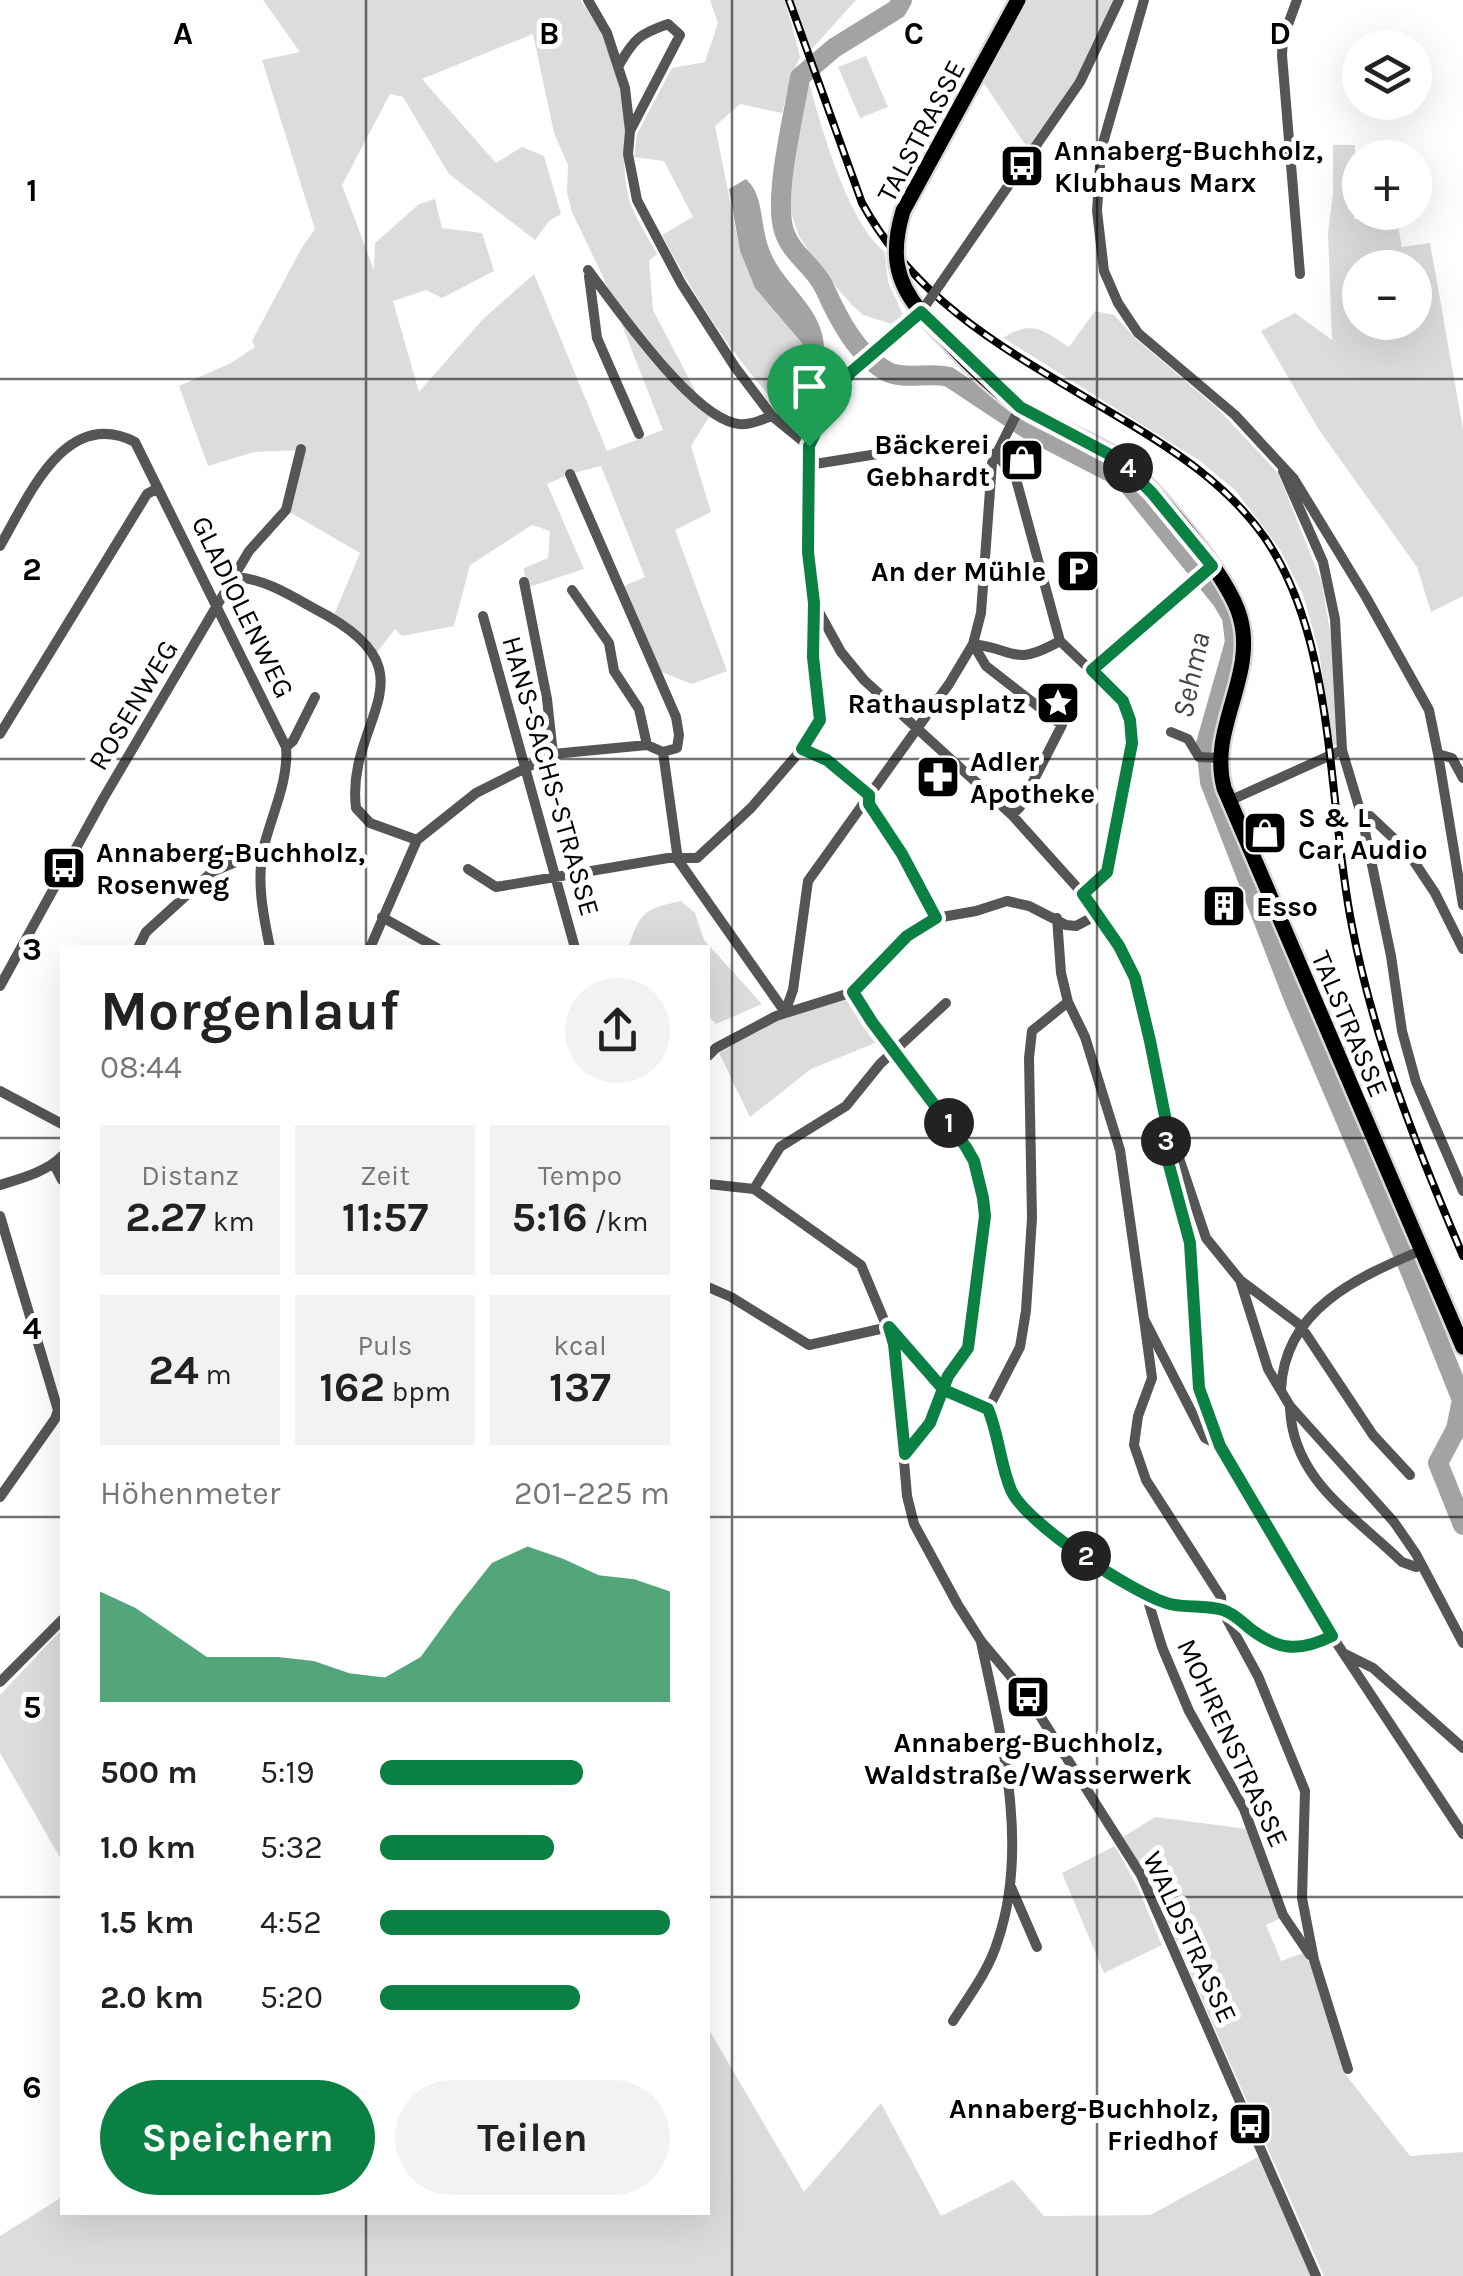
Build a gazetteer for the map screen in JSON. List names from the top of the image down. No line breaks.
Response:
{"streets":{"main road":["TALSTRASSE"],"street":["GLADIOLENWEG","ROSENWEG","HANS-SACHS-STRASSE","MOHRENSTRASSE","WALDSTRASSE"]},"crossings":[["GLADIOLENWEG","ROSENWEG"]],"water":["Sehma"],"places":{"bus stop":["Annaberg-Buchholz, Klubhaus Marx","Annaberg-Buchholz, Rosenweg","Annaberg-Buchholz, Waldstraße/Wasserwerk","Annaberg-Buchholz, Friedhof"],"shop":["Bäckerei Gebhardt","S & L Car Audio"],"parking":["An der Mühle"],"place":["Rathausplatz"],"pharmacy":["Adler Apotheke"],"building":["Esso"]},"page":{"map_buttons":["+","−"],"pins":["4","1","3","2"],"heading":["Morgenlauf","08:44"],"stats":[["Distanz","2.27 km"],["Zeit","11:57"],["Tempo","5:16 /km"],["24 m"],["Puls","162 bpm"],["kcal","137"]],"chart":["Höhenmeter","201–225 m"],"list":[{"name":"500 m","note":"5:19"},{"name":"1.0 km","note":"5:32"},{"name":"1.5 km","note":"4:52"},{"name":"2.0 km","note":"5:20"}],"buttons":["Speichern","Teilen"]},"grid":{"columns":["A","B","C","D"],"rows":["1","2","3","4","5","6"]}}
